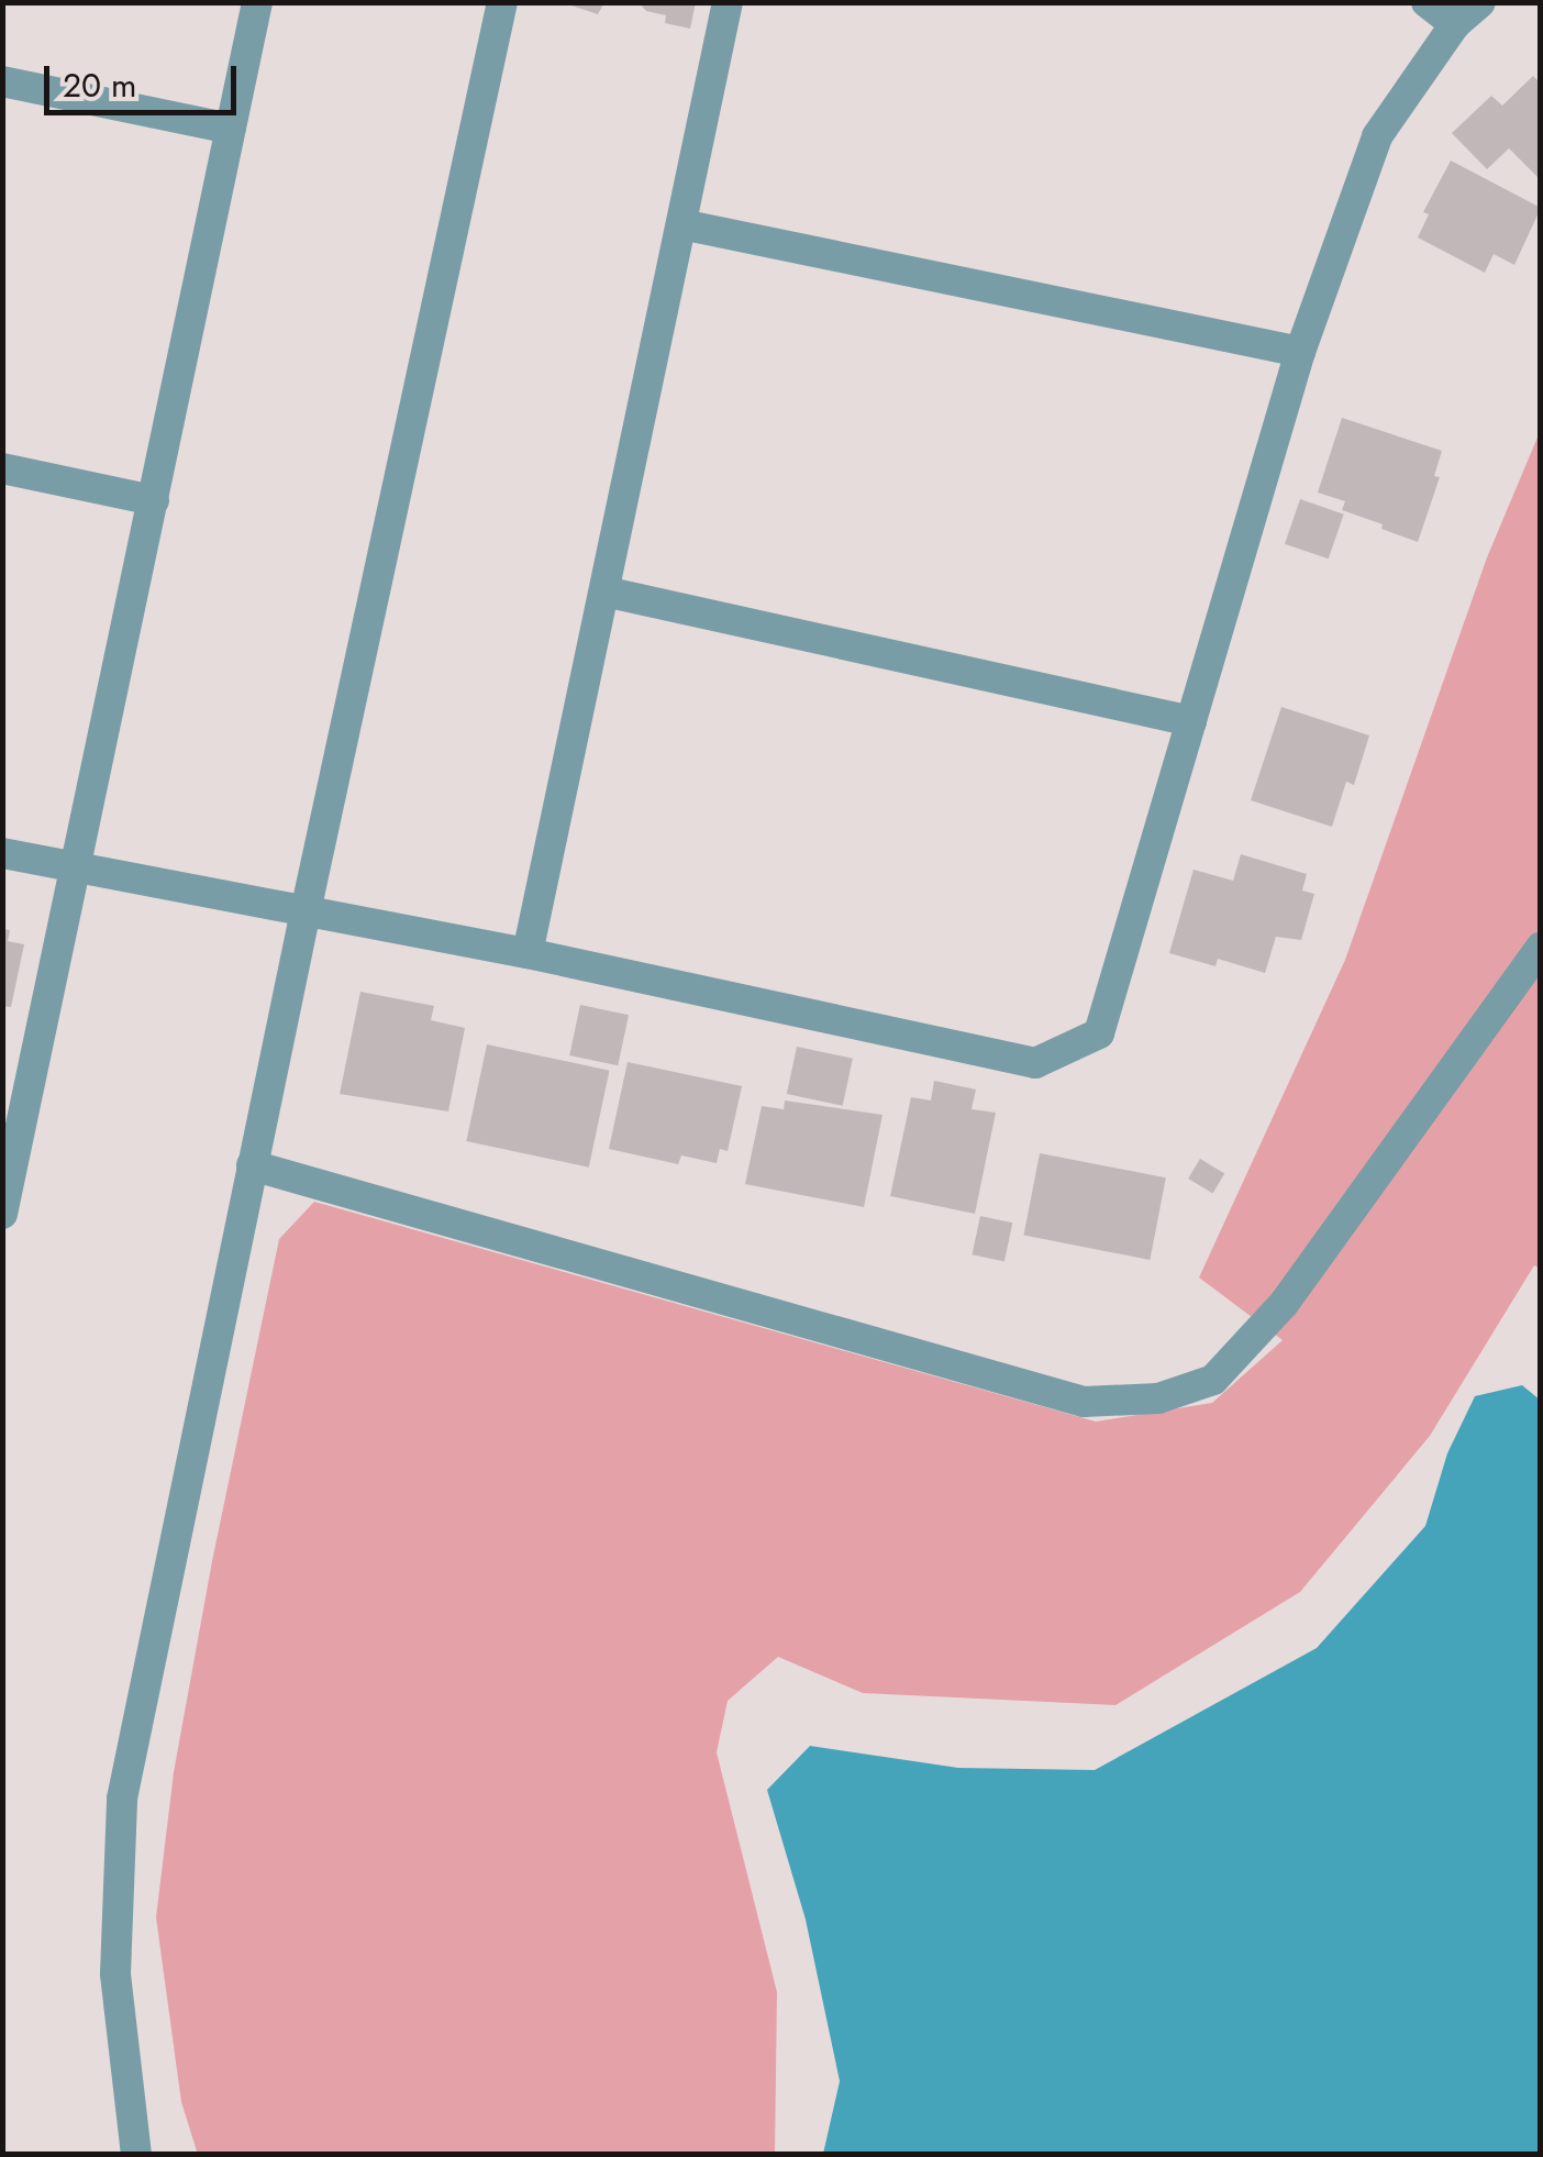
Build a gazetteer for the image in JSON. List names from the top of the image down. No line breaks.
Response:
{"scale_bar":"20 m"}
